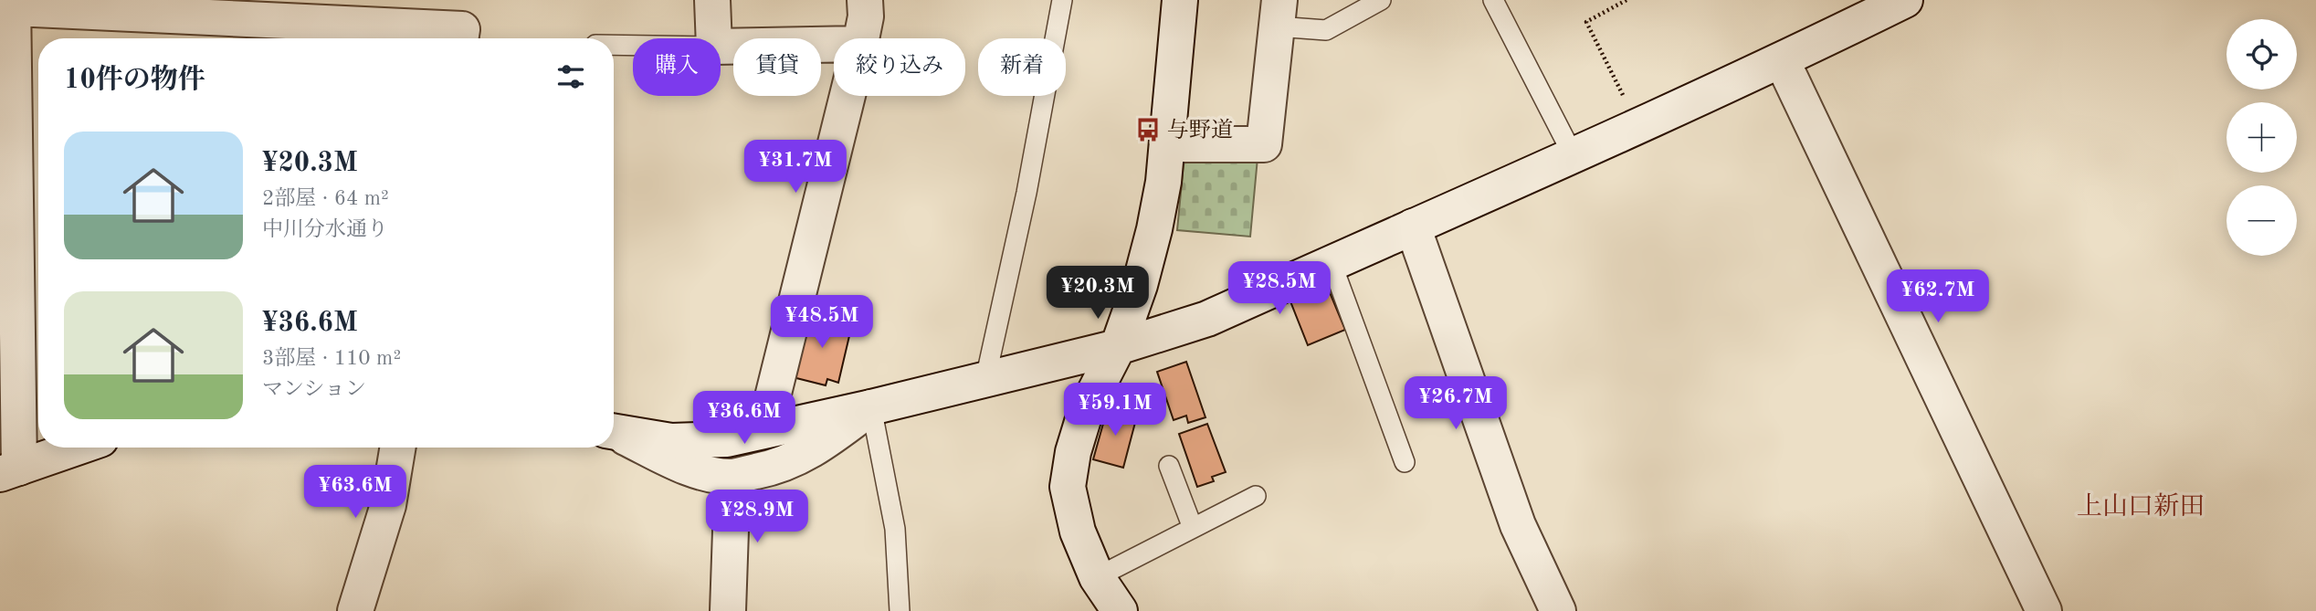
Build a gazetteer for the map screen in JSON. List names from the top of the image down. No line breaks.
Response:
{"districts":["上山口新田"],"places":{"bus stop":["与野道"]},"page":{"map_buttons":["+","−"],"chip":["購入","賃貸","絞り込み","新着"],"heading":"10件の物件","list":[{"name":"¥20.3M","note":"2部屋 · 64 m² · 中川分水通り"},{"name":"¥36.6M","note":"3部屋 · 110 m² · マンション"}],"price":["¥31.7M","¥28.5M","¥20.3M","¥62.7M","¥48.5M","¥26.7M","¥59.1M","¥36.6M","¥63.6M","¥28.9M"]}}
